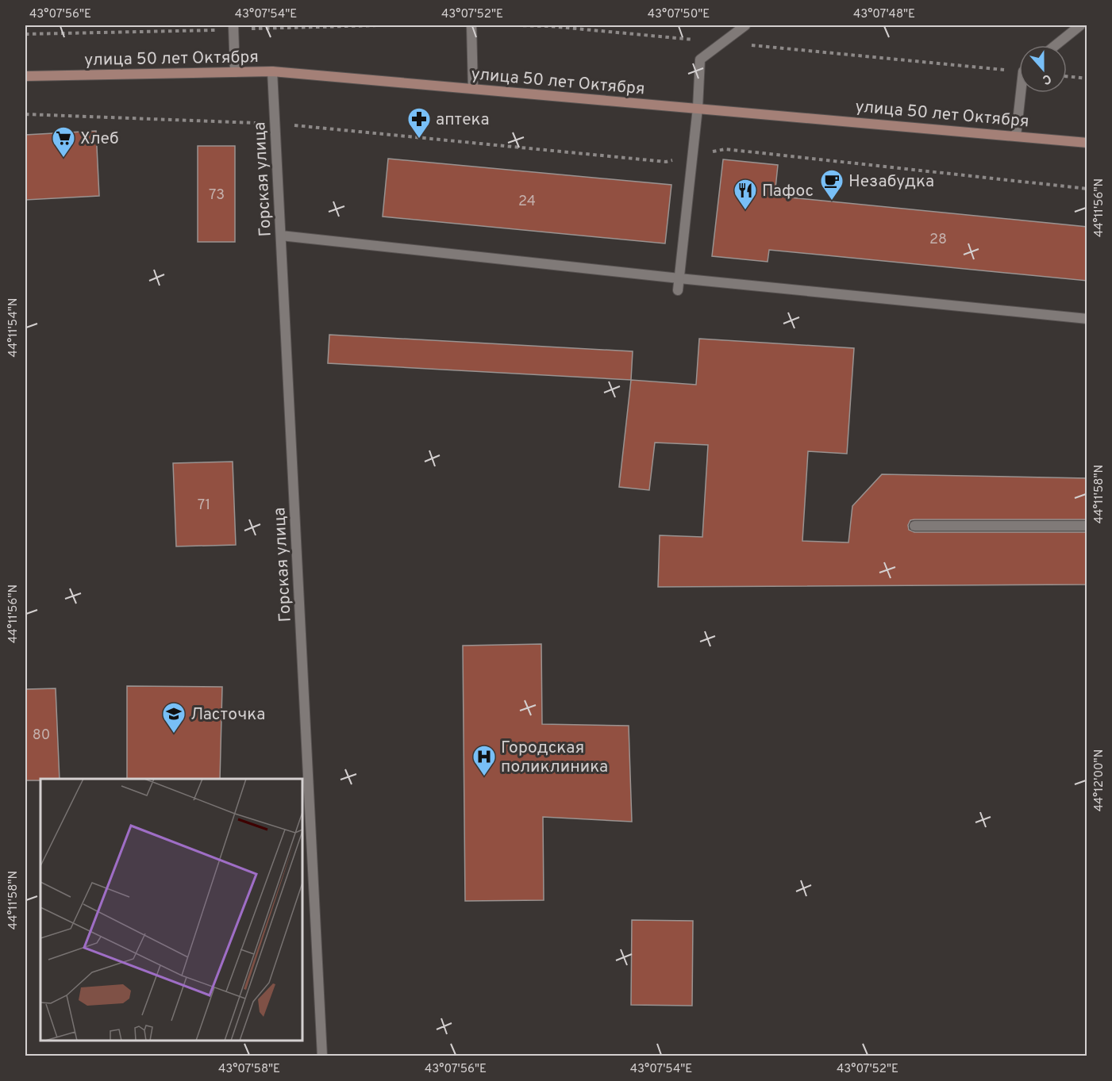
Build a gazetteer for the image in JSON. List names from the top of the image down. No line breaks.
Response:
{"streets":{"main road":["улица 50 лет Октября"],"street":["Горская улица"]},"crossings":[["улица 50 лет Октября","Горская улица"]],"places":{"pharmacy":["аптека"],"supermarket":["Хлеб"],"cafe":["Незабудка"],"restaurant":["Пафос"],"school or university":["Ласточка"],"hospital":["Городская поликлиника"]},"house_numbers":["73","24","28","71","80"],"north":"bottom","coordinates":["43°07'56\"E","43°07'54\"E","43°07'52\"E","43°07'50\"E","43°07'48\"E","44°11'56\"N","44°11'54\"N","44°11'58\"N","44°12'00\"N","43°07'58\"E"]}
